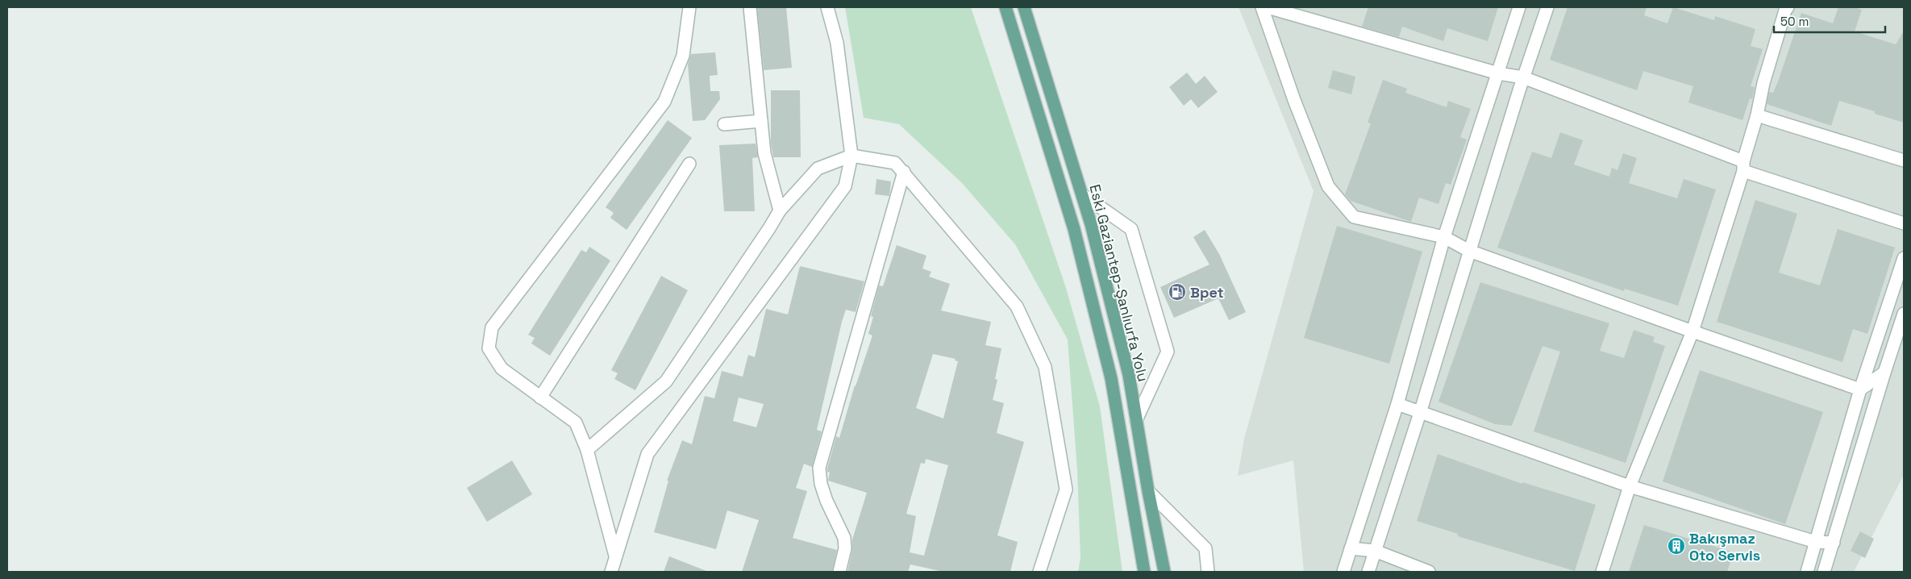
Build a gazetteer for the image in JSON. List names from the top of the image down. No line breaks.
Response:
{"streets":{"main road":["Eski Gaziantep-Şanlıurfa Yolu"]},"places":{"fuel station":["Bpet"],"building":["Bakışmaz Oto Servis"]},"scale_bar":"50 m"}
